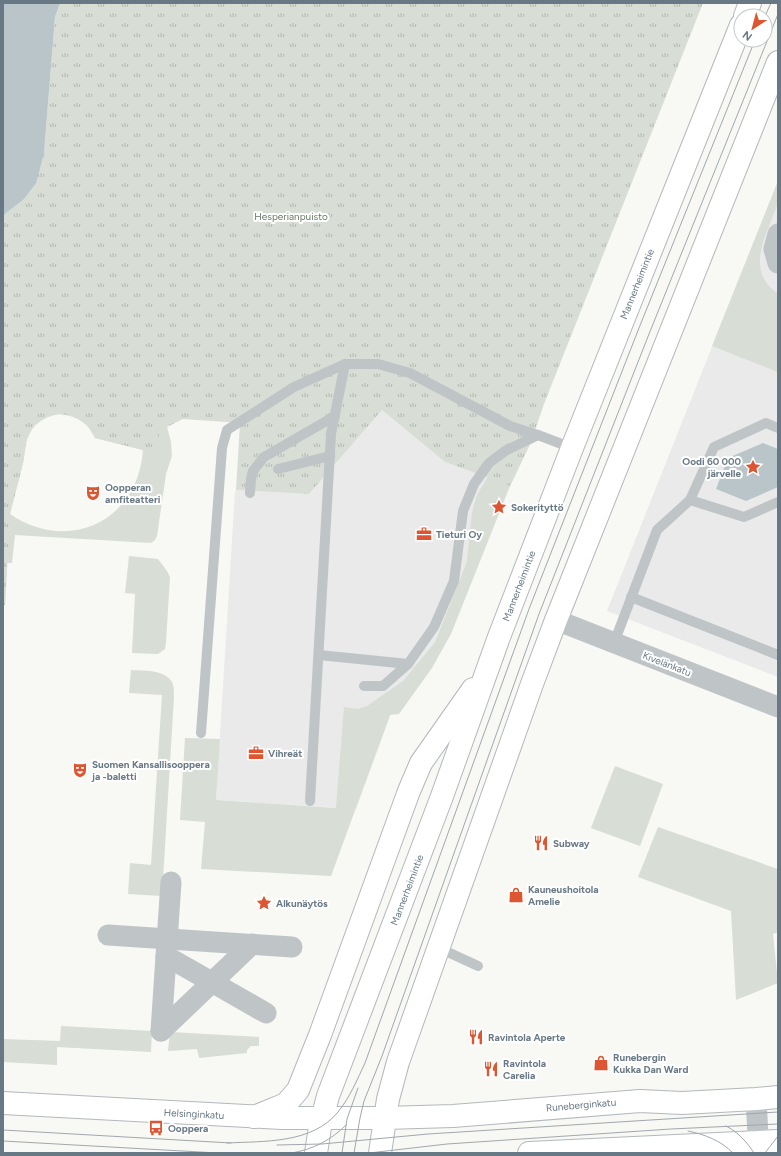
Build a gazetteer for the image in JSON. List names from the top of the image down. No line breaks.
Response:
{"streets":{"main road":["Mannerheimintie","Runeberginkatu","Helsinginkatu"],"street":["Kivelänkatu"]},"crossings":[["Mannerheimintie","Helsinginkatu"],["Runeberginkatu","Helsinginkatu"]],"parks":["Hesperianpuisto"],"places":{"place":["Oodi 60 000 järvelle","Sokerityttö","Alkunäytös"],"theatre":["Oopperan amfiteatteri","Suomen Kansallisooppera ja -baletti"],"office":["Tieturi Oy","Vihreät"],"restaurant":["Subway","Ravintola Aperte","Ravintola Carelia"],"shop":["Kauneushoitola Amelie","Runebergin Kukka Dan Ward"],"bus stop":["Ooppera"]},"north":"bottom left"}
